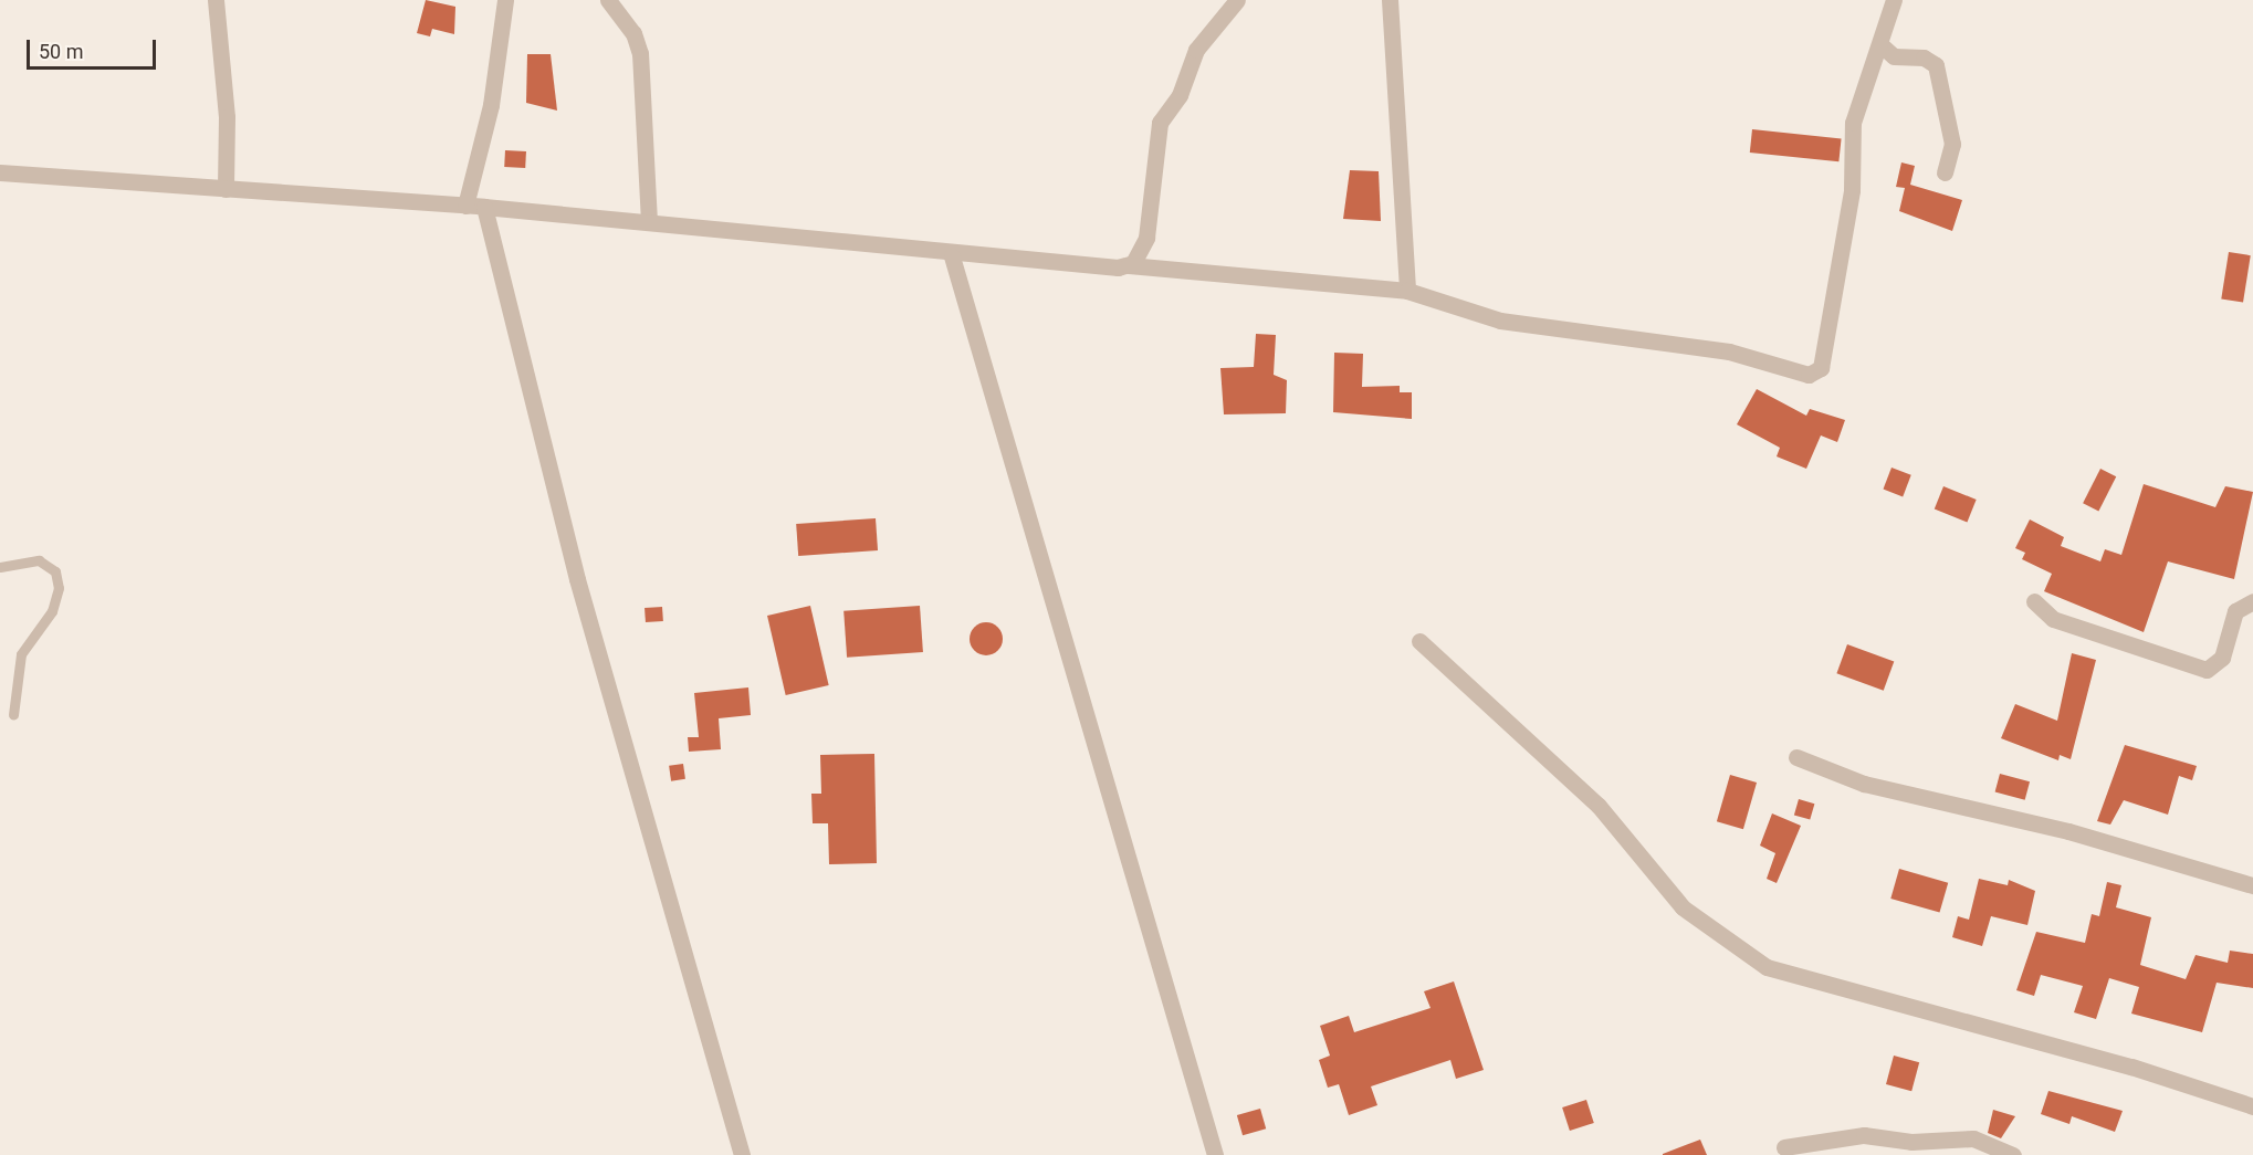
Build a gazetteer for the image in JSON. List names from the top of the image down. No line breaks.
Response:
{"scale_bar":"50 m"}
